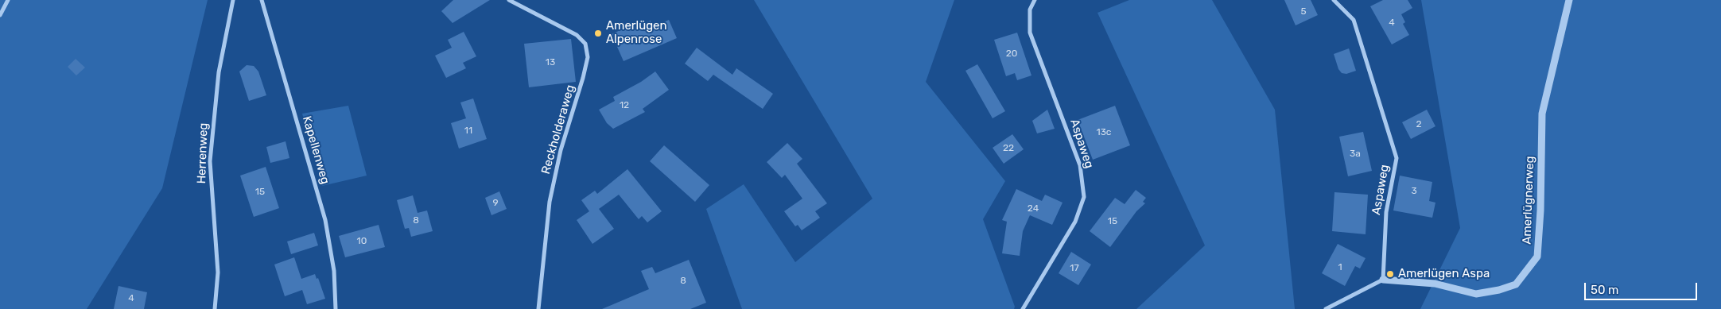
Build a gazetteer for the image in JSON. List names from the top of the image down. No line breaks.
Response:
{"streets":{"street":["Reckholderaweg","Aspaweg","Kapellenweg","Herrenweg","Amerlügnerweg"]},"crossings":[["Aspaweg","Amerlügnerweg"]],"places":["Amerlügen Alpenrose","Amerlügen Aspa"],"house_numbers":["5","4","20","13","12","2","11","13c","22","3a","3","15","9","24","8","15","10","1","17","8","4"],"scale_bar":"50 m"}
